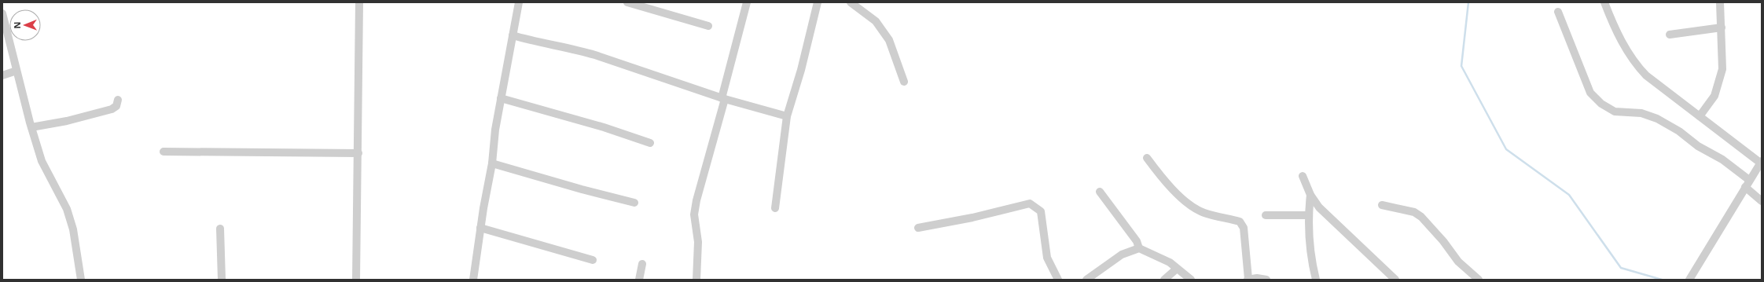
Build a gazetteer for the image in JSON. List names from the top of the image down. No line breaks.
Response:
{"north":"left"}
